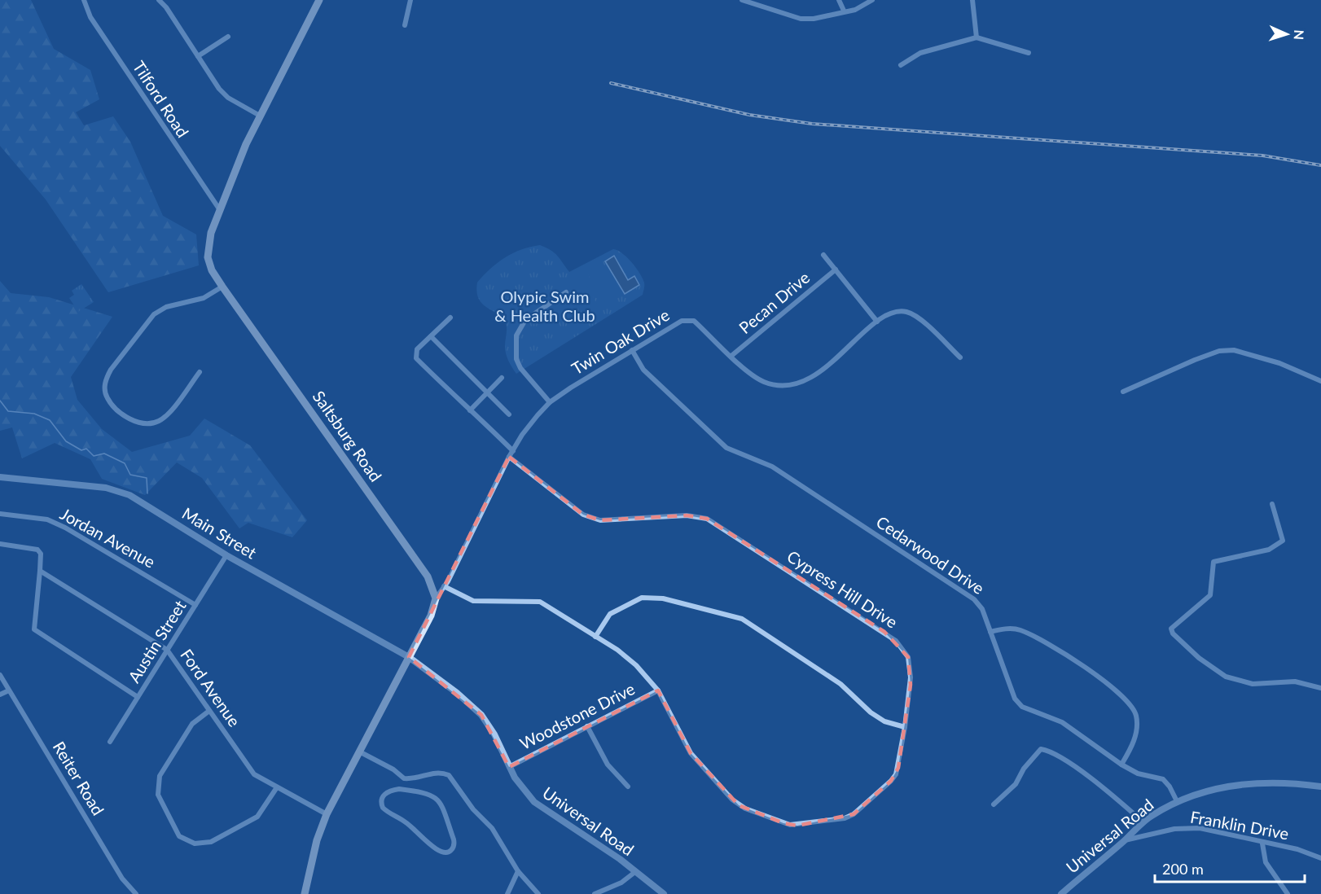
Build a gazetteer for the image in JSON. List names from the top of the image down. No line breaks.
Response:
{"streets":{"main road":["Saltsburg Road"],"street":["Tilford Road","Pecan Drive","Twin Oak Drive","Main Street","Jordan Avenue","Cedarwood Drive","Cypress Hill Drive","Austin Street","Ford Avenue","Woodstone Drive","Reiter Road","Universal Road","Franklin Drive"]},"crossings":[["Tilford Road","Saltsburg Road"],["Pecan Drive","Twin Oak Drive"],["Twin Oak Drive","Saltsburg Road"],["Twin Oak Drive","Cedarwood Drive"],["Twin Oak Drive","Cypress Hill Drive"],["Main Street","Austin Street"],["Main Street","Universal Road"],["Jordan Avenue","Austin Street"],["Cedarwood Drive","Universal Road"],["Cypress Hill Drive","Woodstone Drive"],["Austin Street","Ford Avenue"],["Woodstone Drive","Universal Road"],["Universal Road","Franklin Drive"]],"parks":["Olypic Swim & Health Club"],"scale_bar":"200 m","north":"right"}
